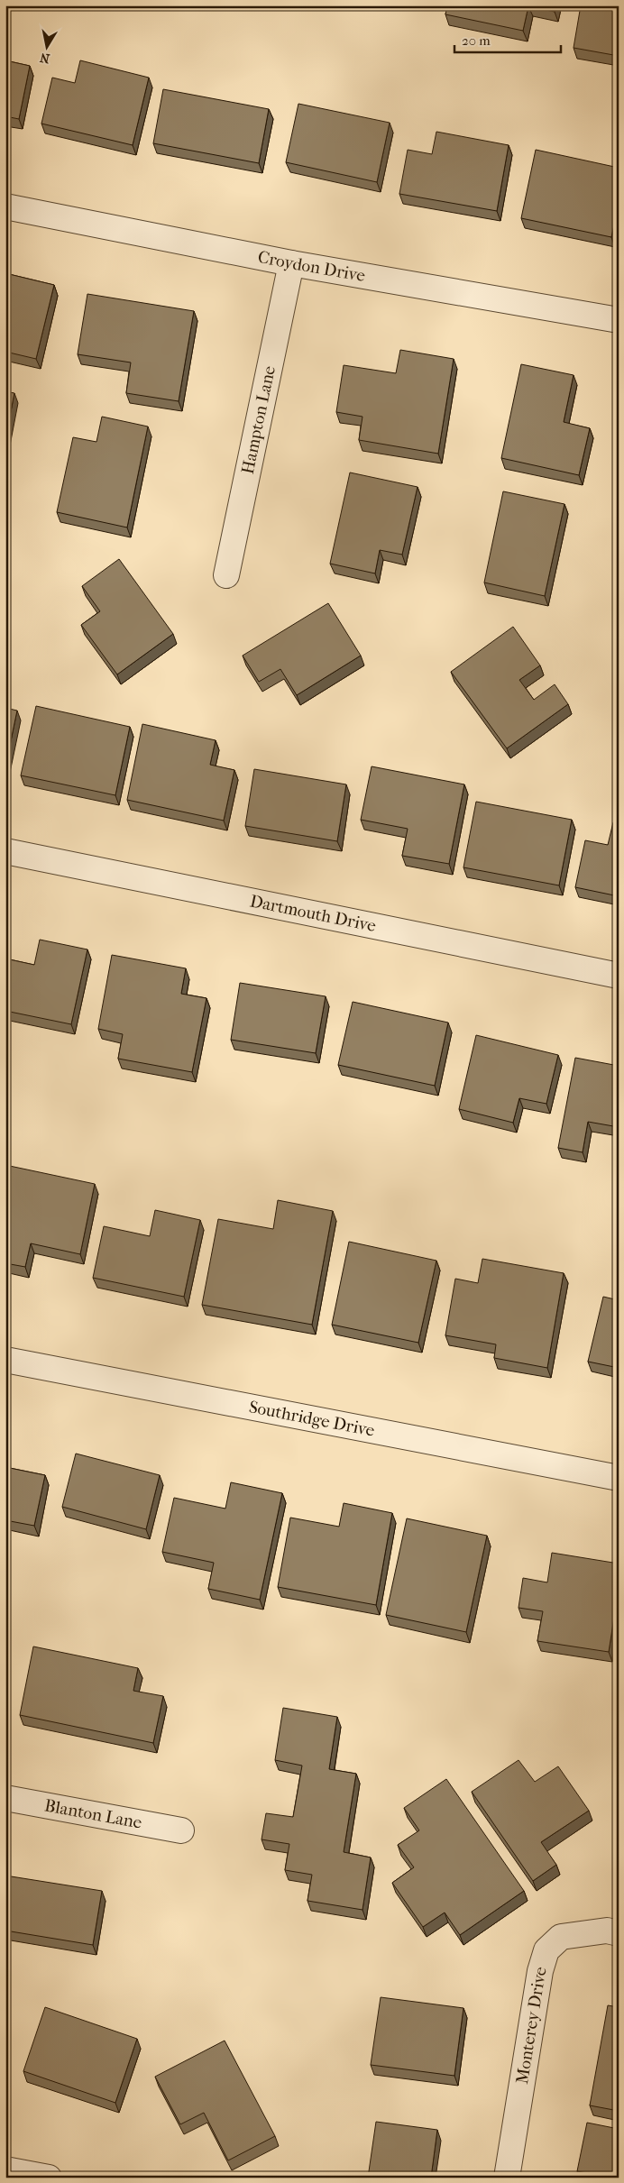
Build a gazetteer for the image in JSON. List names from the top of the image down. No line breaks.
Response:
{"streets":{"street":["Croydon Drive","Hampton Lane","Dartmouth Drive","Southridge Drive","Blanton Lane","Monterey Drive"]},"crossings":[["Croydon Drive","Hampton Lane"]],"scale_bar":"20 m","north":"bottom"}
